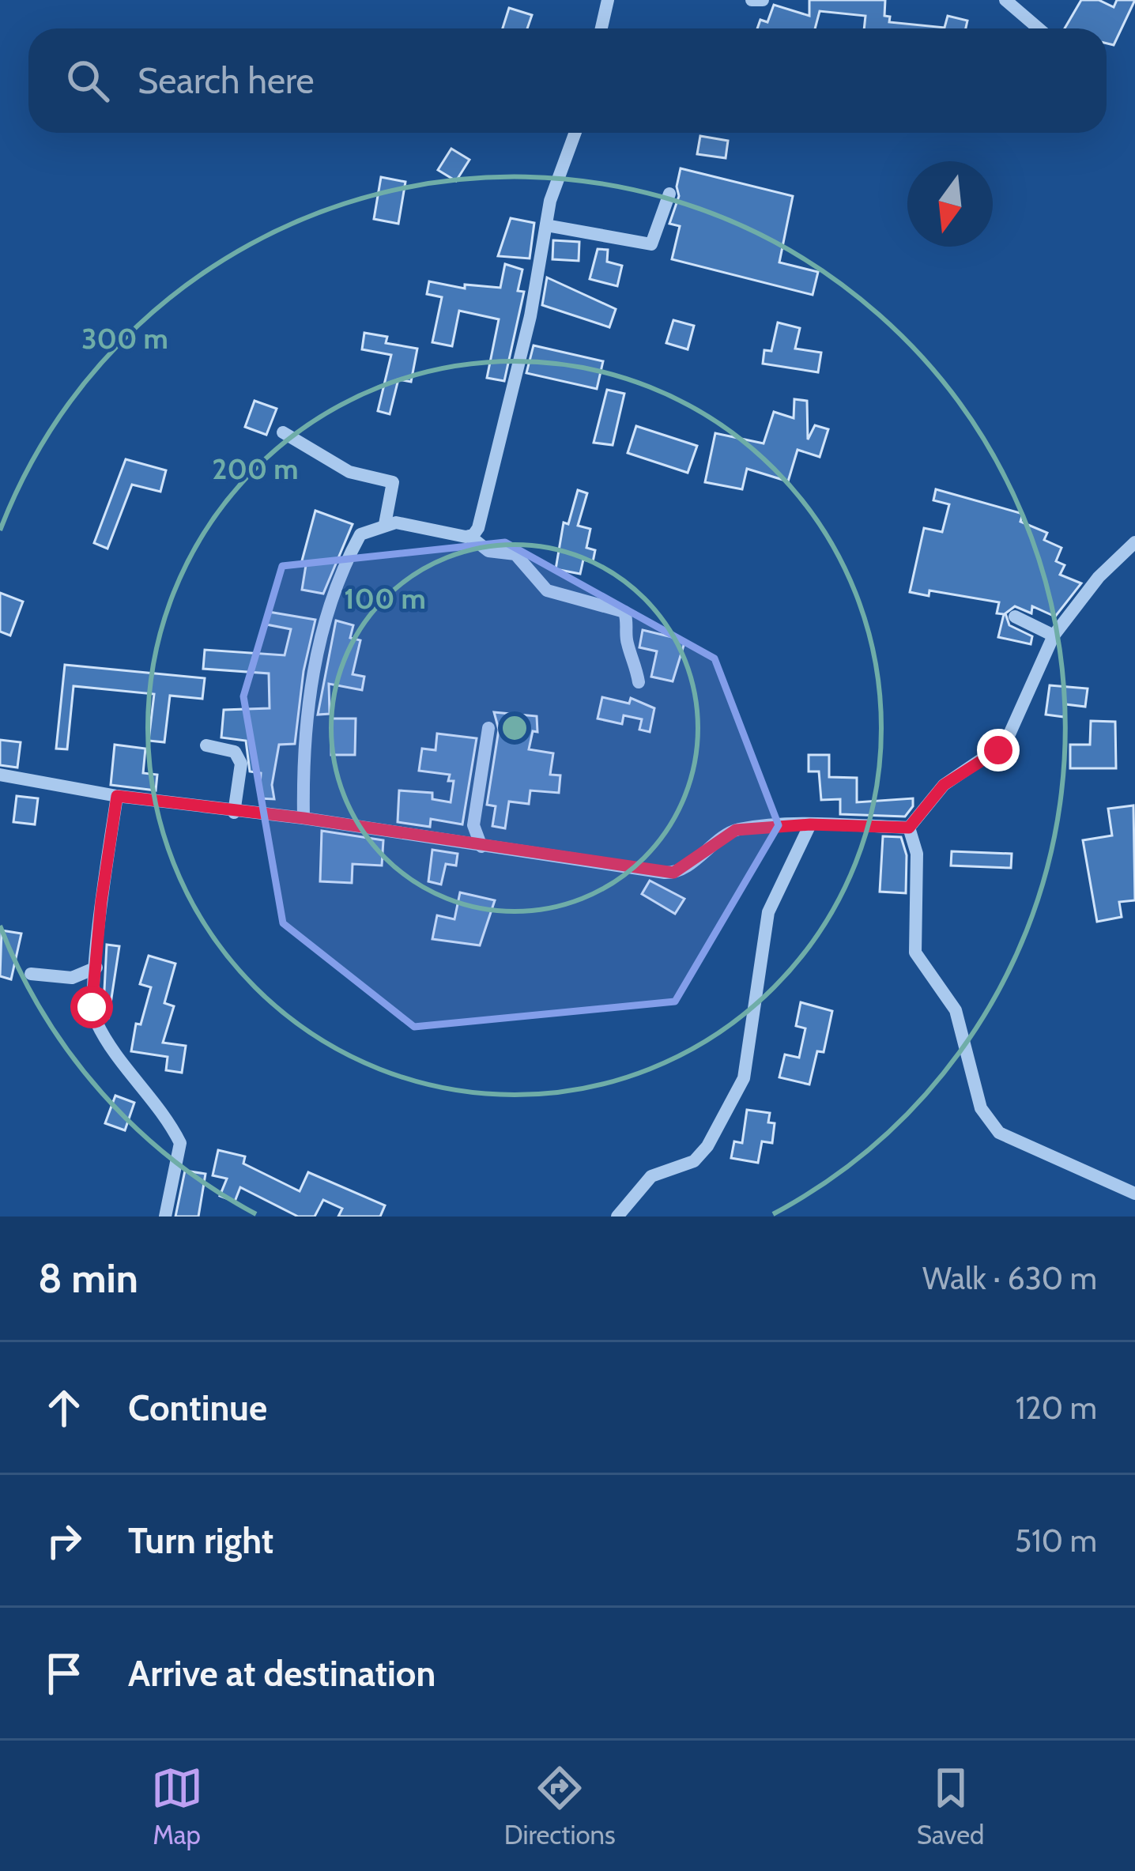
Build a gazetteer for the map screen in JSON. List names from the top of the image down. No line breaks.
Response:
{"north":"bottom","page":{"search":"Search here","heading":["8 min","Walk · 630 m"],"list":[["Continue","120 m"],["Turn right","510 m"],"Arrive at destination"],"nav":["Map","Directions","Saved"]},"rings":["300 m","200 m","100 m"]}
